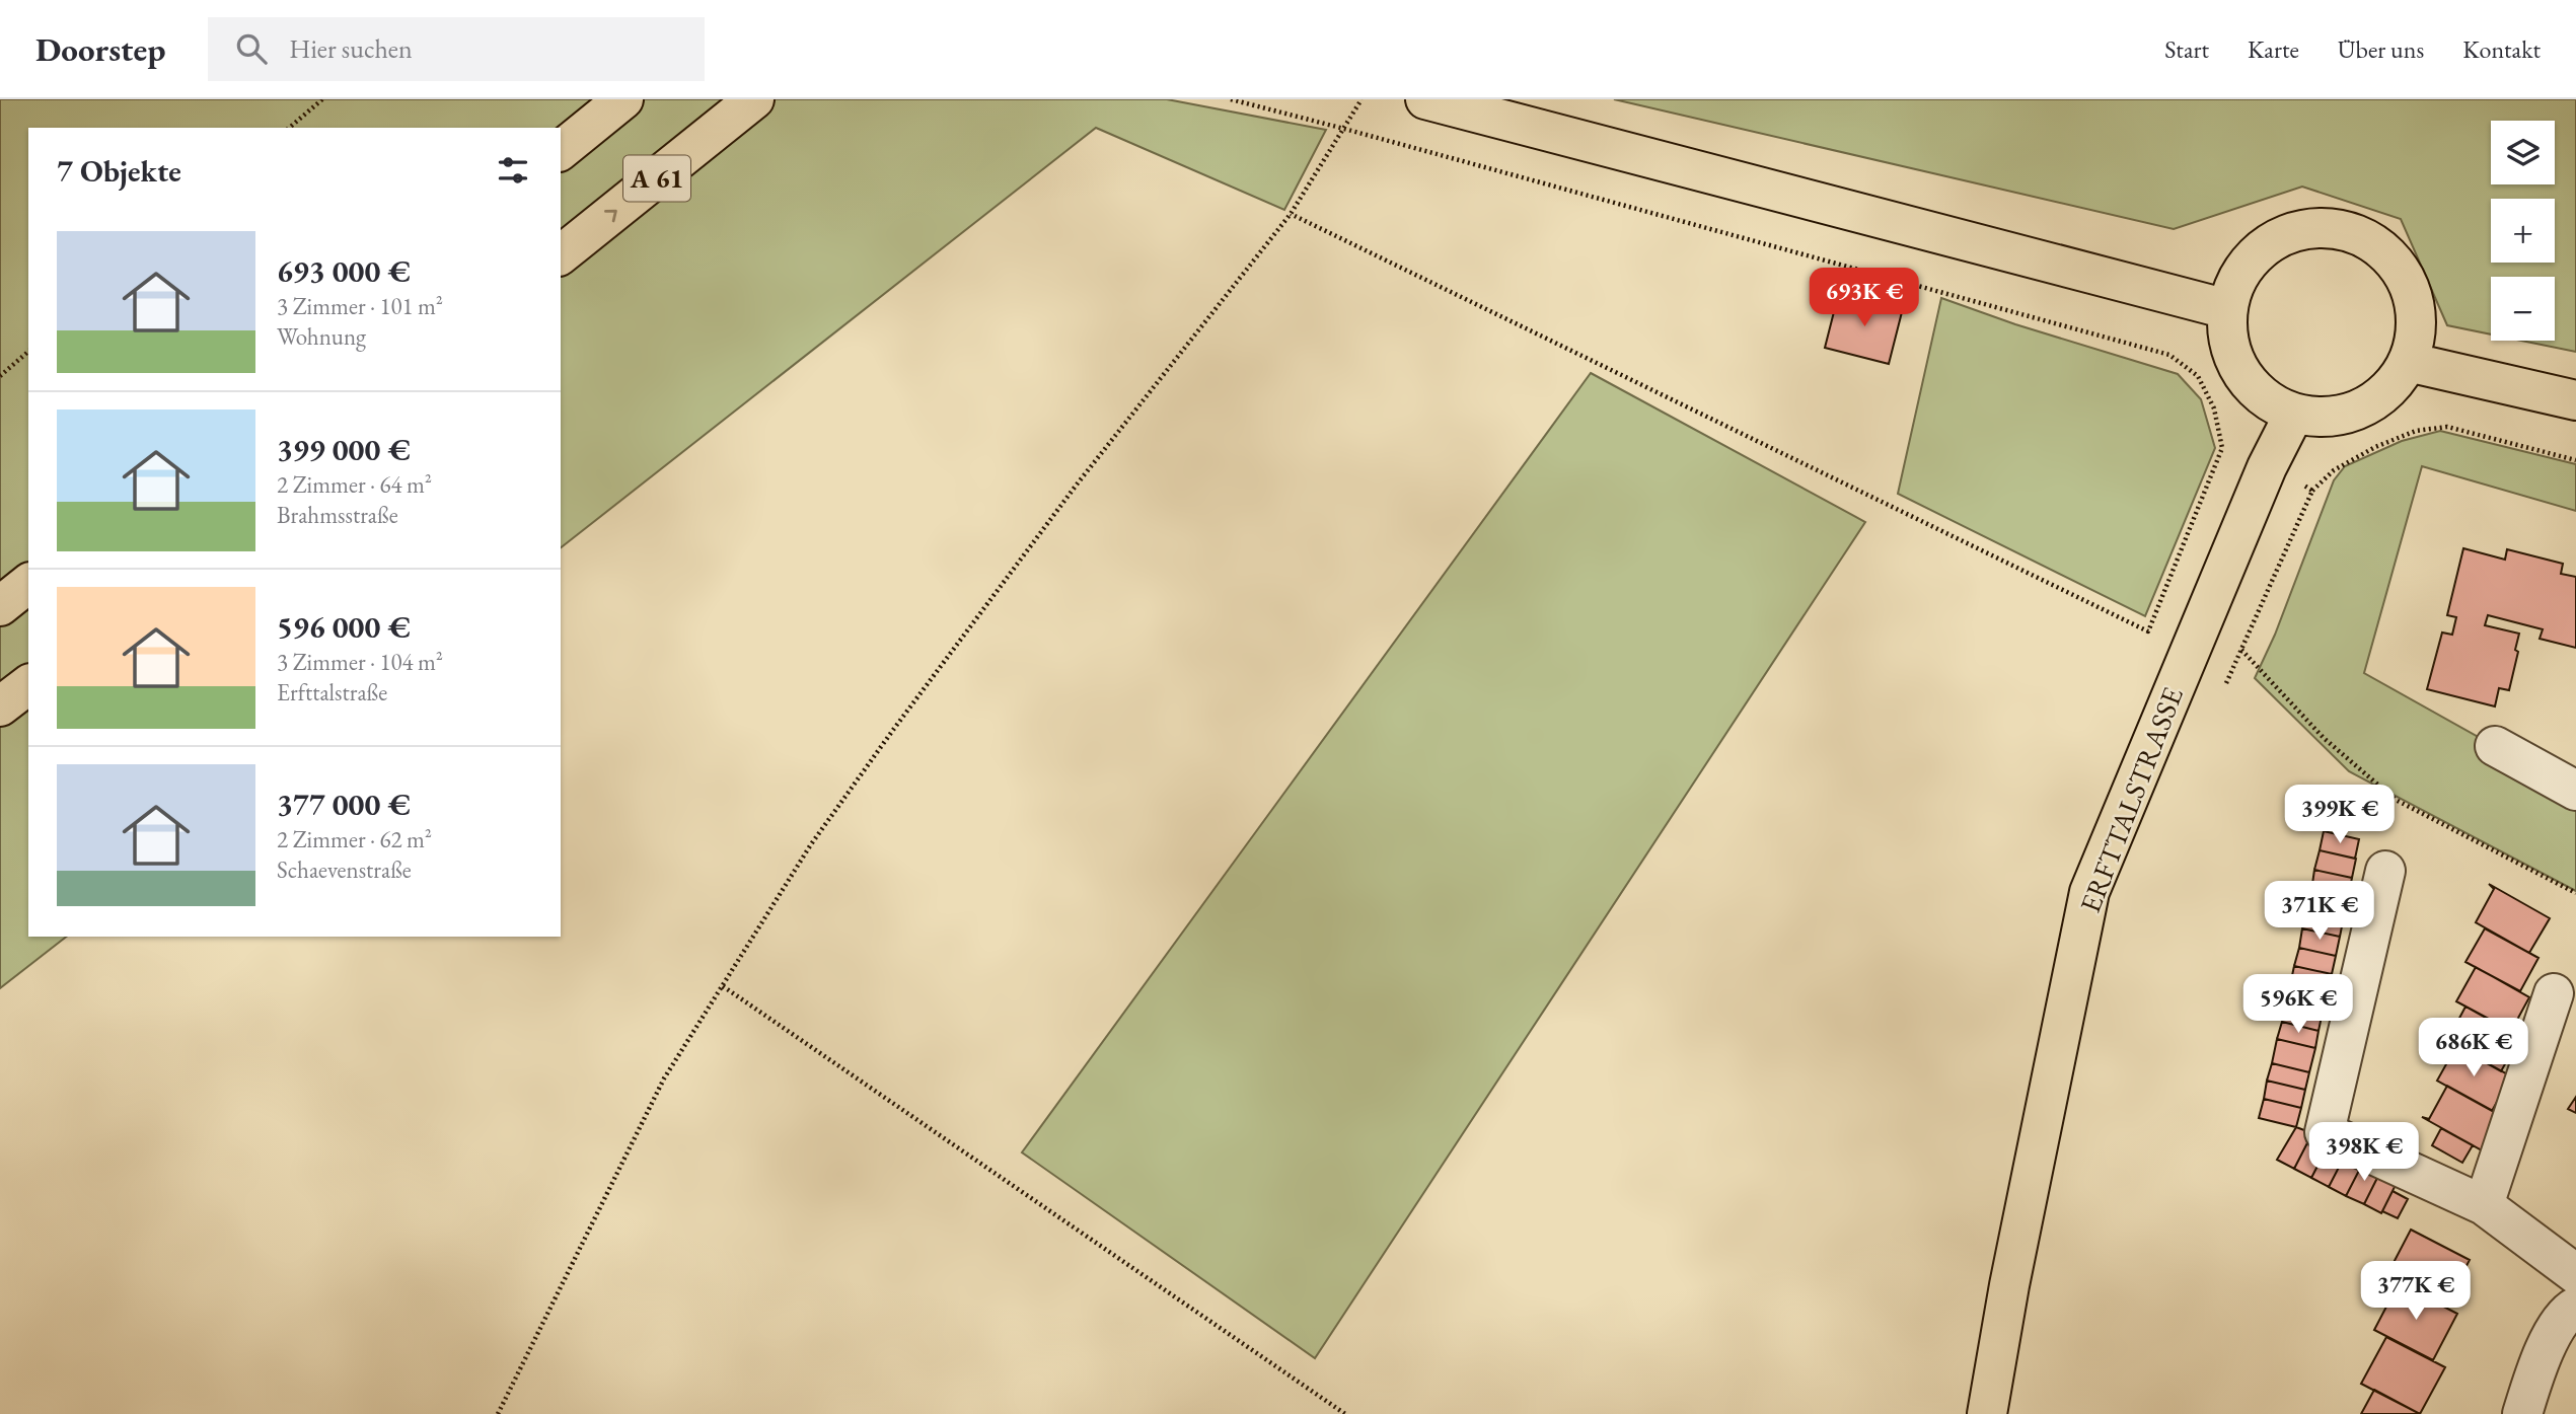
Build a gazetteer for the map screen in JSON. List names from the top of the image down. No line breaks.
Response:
{"streets":{"main road":["A 61","ERFTTALSTRASSE"]},"page":{"header":"Doorstep","search":"Hier suchen","nav":["Start","Karte","Über uns","Kontakt"],"map_buttons":["+","−"],"heading":"7 Objekte","list":[{"name":"693 000 €","note":"3 Zimmer · 101 m² · Wohnung"},{"name":"399 000 €","note":"2 Zimmer · 64 m² · Brahmsstraße"},{"name":"596 000 €","note":"3 Zimmer · 104 m² · Erfttalstraße"},{"name":"377 000 €","note":"2 Zimmer · 62 m² · Schaevenstraße"}],"price":["693K €","399K €","371K €","596K €","686K €","398K €","377K €"]}}
